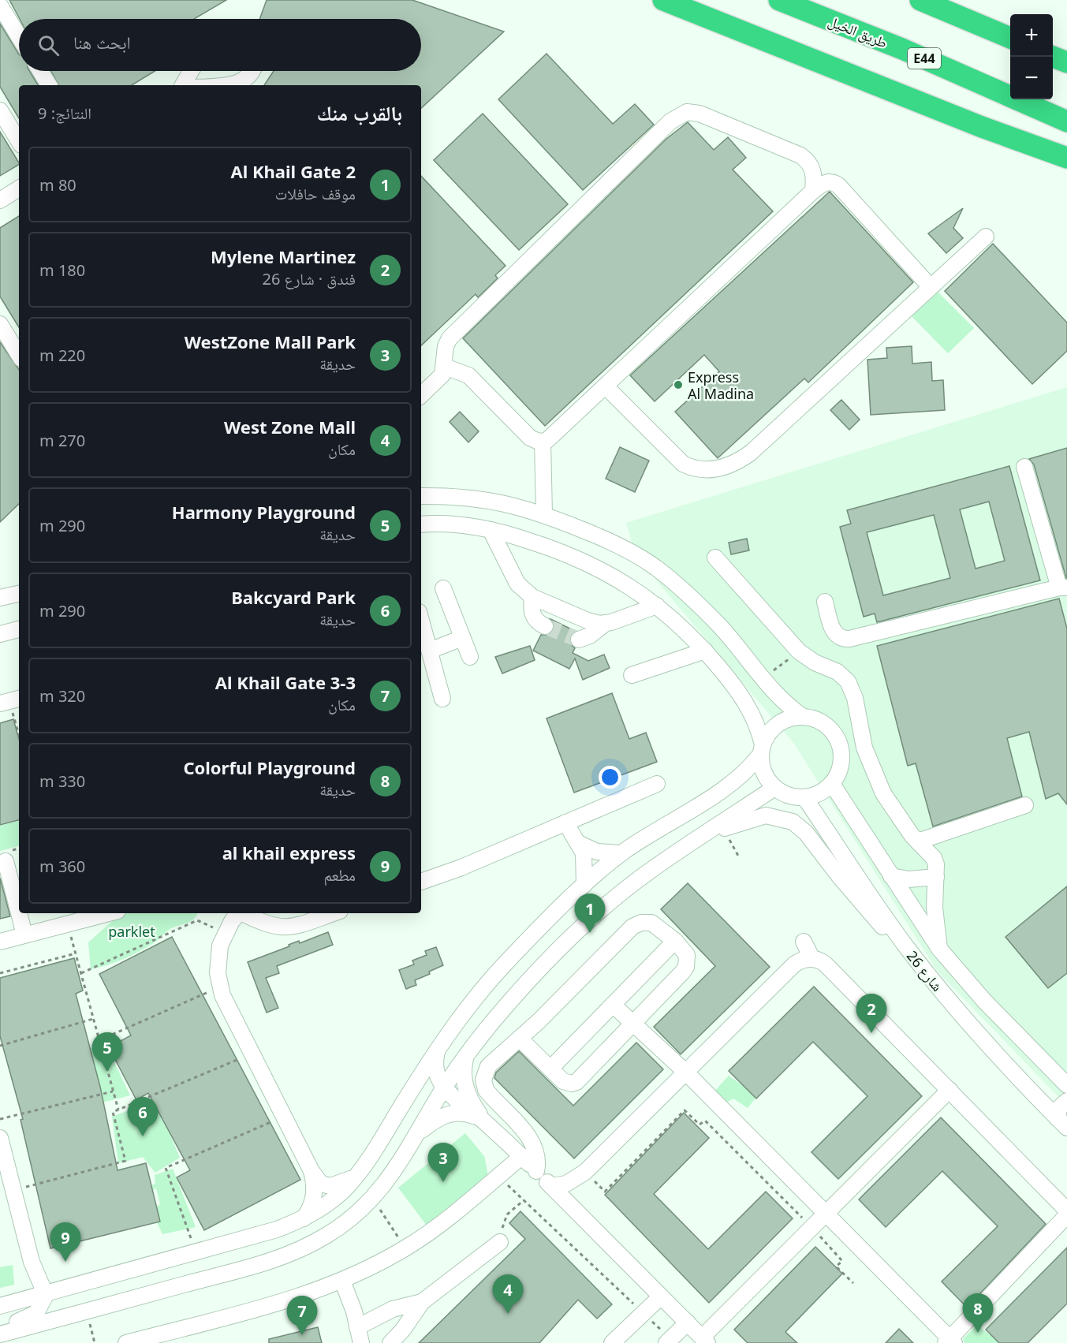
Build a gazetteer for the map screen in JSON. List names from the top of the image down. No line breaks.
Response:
{"streets":{"highway":["طريق الخيل","E44"],"street":["شارع 26"]},"parks":["parklet"],"places":["Express Al Madina"],"page":{"map_buttons":["+","−"],"search":"ابحث هنا","heading":["بالقرب منك","النتائج: 9"],"list":[{"mark":"1","name":"Al Khail Gate 2","note":"موقف حافلات","value":"80 m"},{"mark":"2","name":"Mylene Martinez","note":"فندق · شارع 26","value":"180 m"},{"mark":"3","name":"WestZone Mall Park","note":"حديقة","value":"220 m"},{"mark":"4","name":"West Zone Mall","note":"مكان","value":"270 m"},{"mark":"5","name":"Harmony Playground","note":"حديقة","value":"290 m"},{"mark":"6","name":"Bakcyard Park","note":"حديقة","value":"290 m"},{"mark":"7","name":"Al Khail Gate 3-3","note":"مكان","value":"320 m"},{"mark":"8","name":"Colorful Playground","note":"حديقة","value":"330 m"},{"mark":"9","name":"al khail express","note":"مطعم","value":"360 m"}],"pins":["1","2","5","6","3","9","4","8","7"]}}
